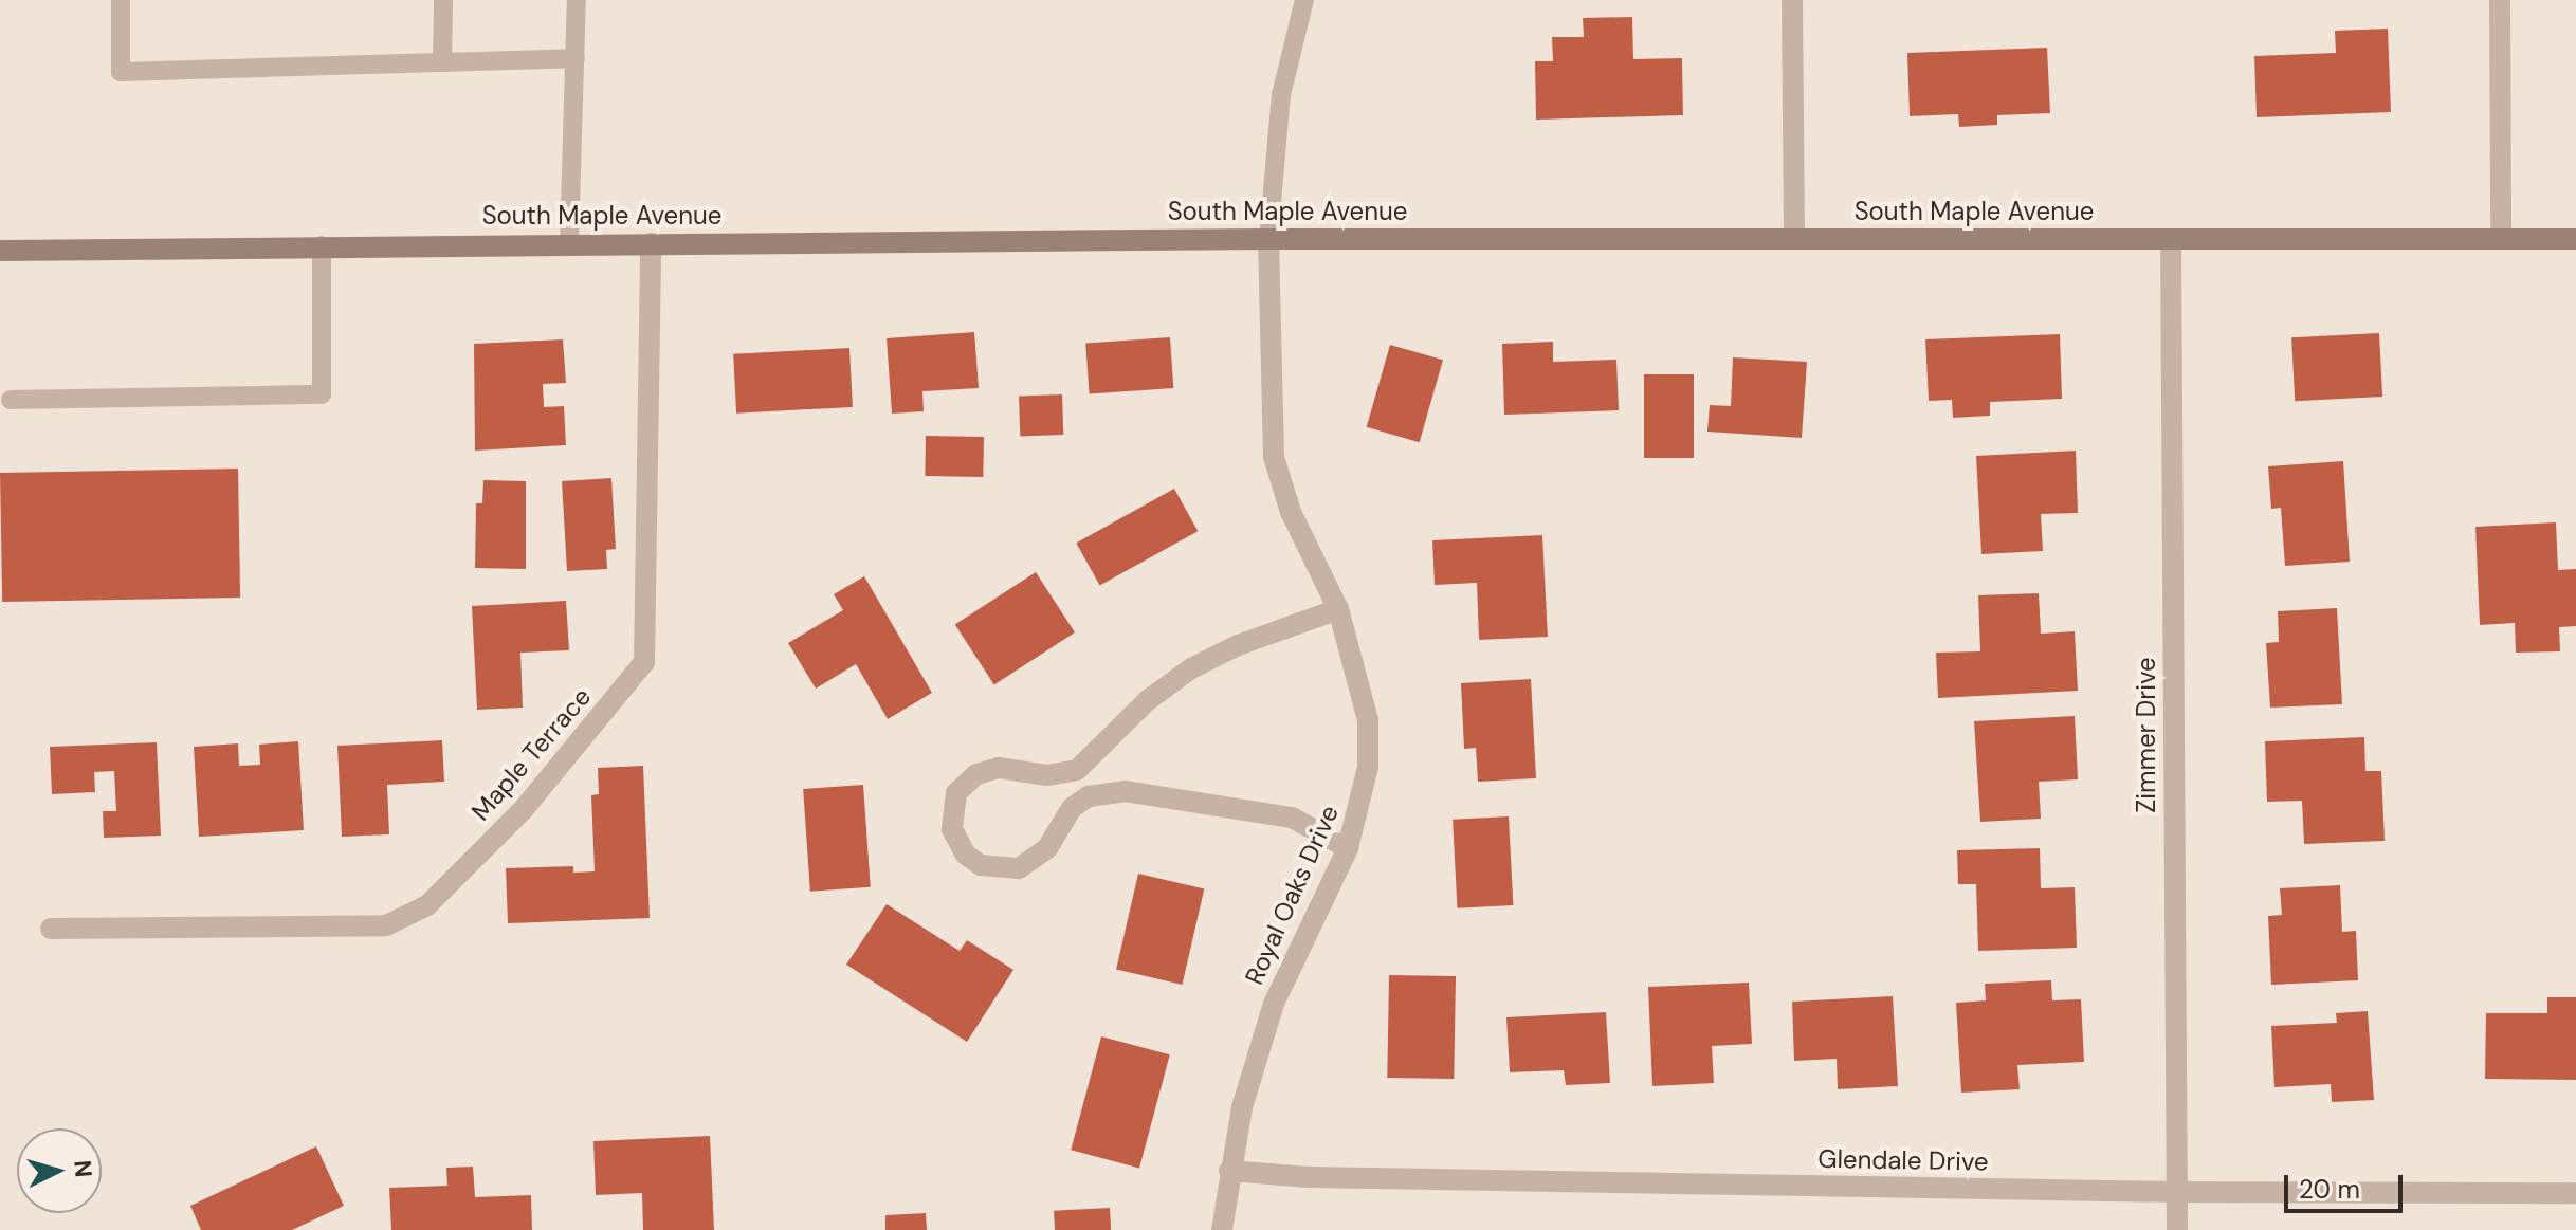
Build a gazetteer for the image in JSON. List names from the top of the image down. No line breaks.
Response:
{"streets":{"main road":["South Maple Avenue"],"street":["Zimmer Drive","Maple Terrace","Royal Oaks Drive","Glendale Drive"]},"crossings":[["South Maple Avenue","Zimmer Drive"],["South Maple Avenue","Maple Terrace"],["South Maple Avenue","Royal Oaks Drive"],["Zimmer Drive","Glendale Drive"],["Royal Oaks Drive","Glendale Drive"]],"scale_bar":"20 m","north":"right"}
